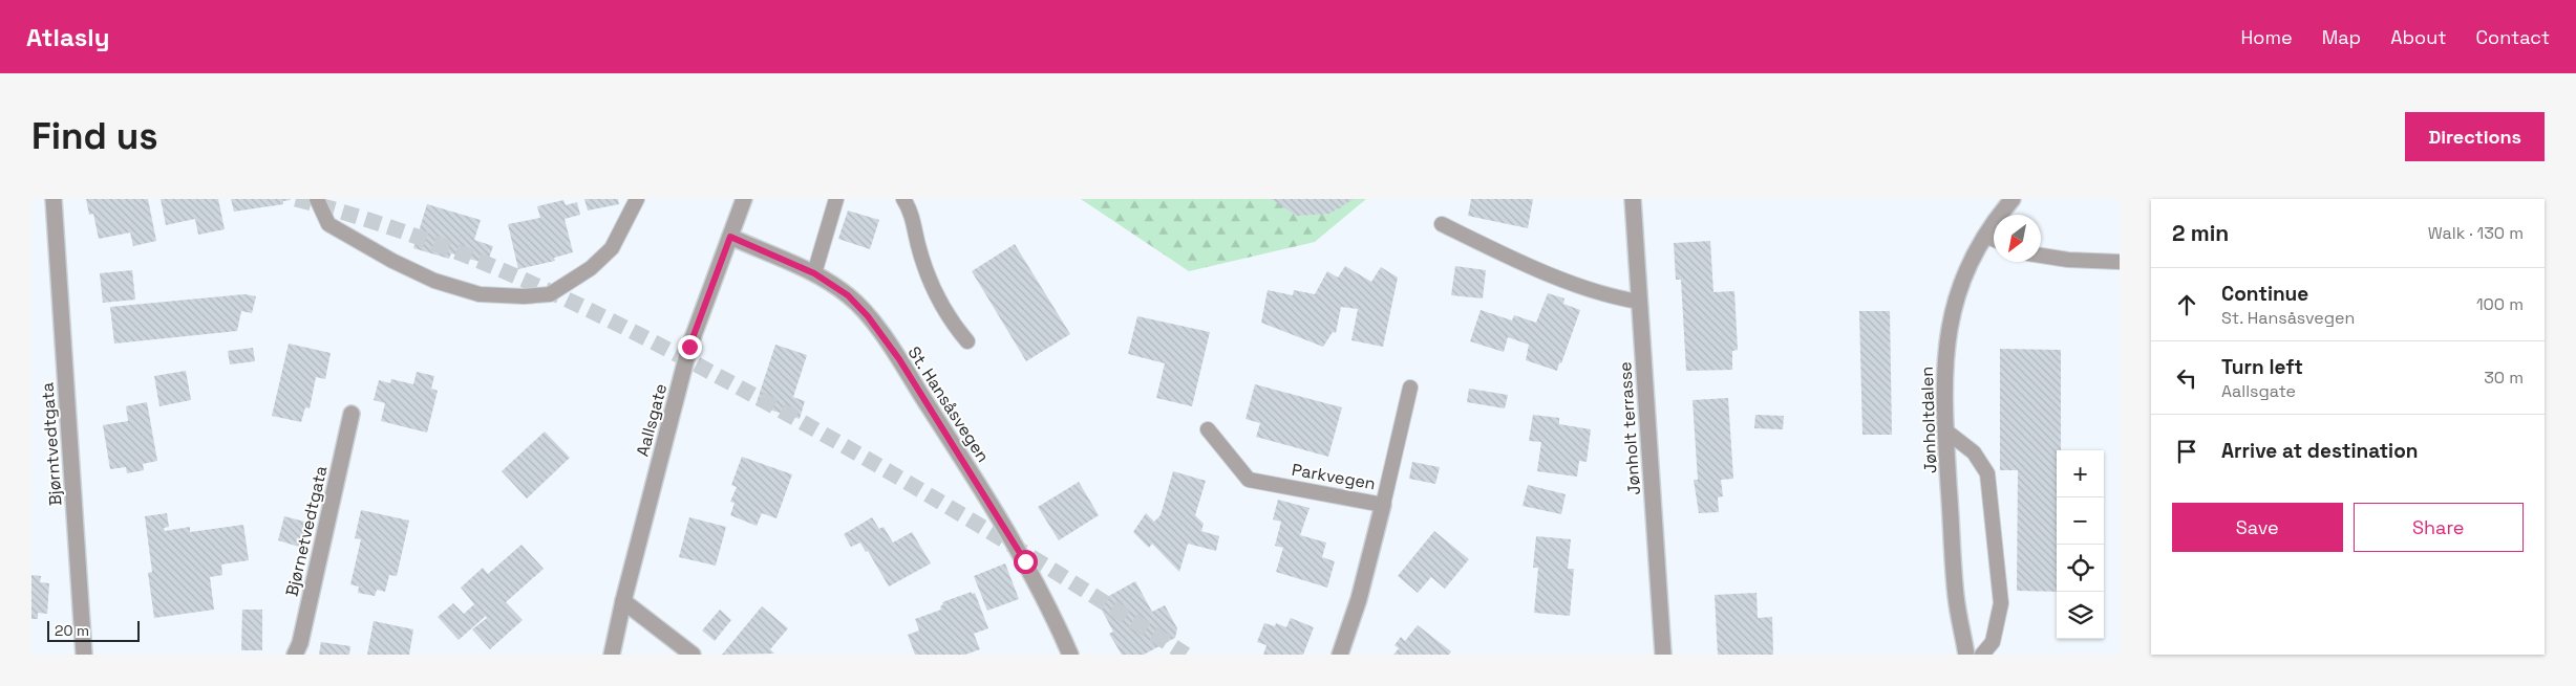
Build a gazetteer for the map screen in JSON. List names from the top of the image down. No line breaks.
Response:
{"streets":{"street":["St. Hansåsvegen","Aallsgate","Jønholtdalen","Jønholt terrasse","Bjørntvedtgata","Parkvegen","Bjørnetvedtgata"]},"crossings":[["St. Hansåsvegen","Aallsgate"]],"scale_bar":"20 m","north":"bottom left","page":{"header":"Atlasly","nav":["Home","Map","About","Contact"],"buttons":["Directions",["Save","Share"]],"title":"Find us","heading":["2 min","Walk · 130 m"],"list":[["Continue","St. Hansåsvegen","100 m"],["Turn left","Aallsgate","30 m"],"Arrive at destination"],"map_buttons":["+","−"],"scale":"20 m"}}
